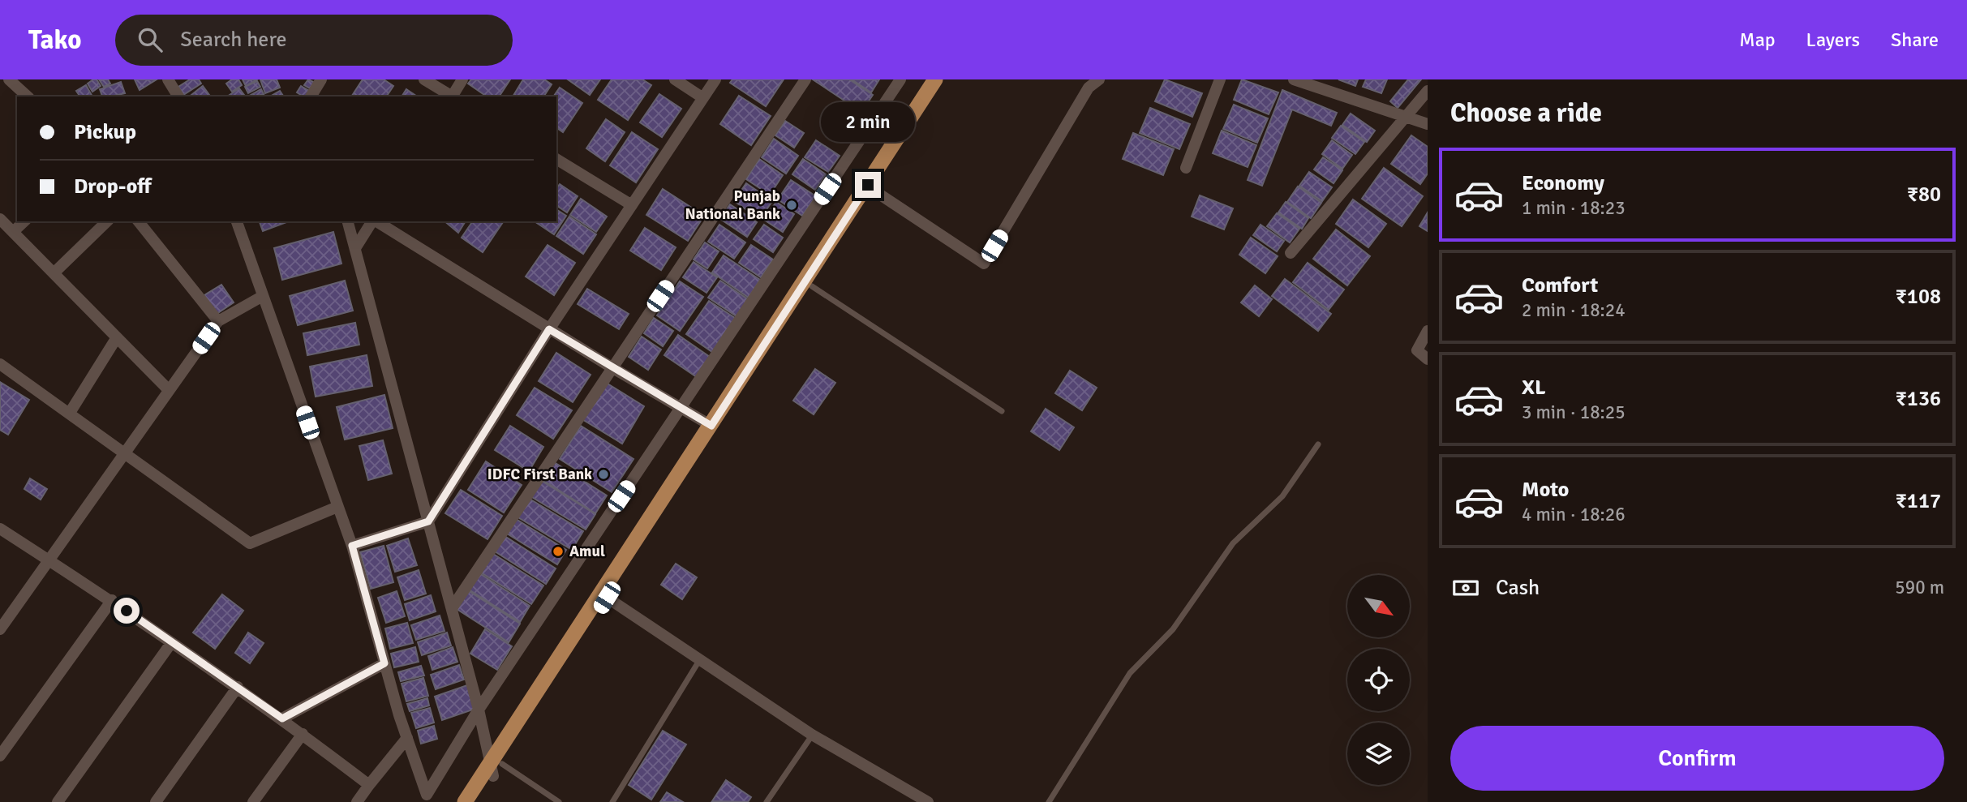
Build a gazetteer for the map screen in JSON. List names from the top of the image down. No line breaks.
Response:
{"places":["Punjab National Bank","IDFC First Bank","Amul"],"north":"bottom right","page":{"header":"Tako","search":"Search here","nav":["Map","Layers","Share"],"heading":"Choose a ride","banner":["Pickup","Drop-off"],"bubble":"2 min","list":[{"name":"Economy","note":"1 min · 18:23","value":"₹80"},{"name":"Comfort","note":"2 min · 18:24","value":"₹108"},{"name":"XL","note":"3 min · 18:25","value":"₹136"},{"name":"Moto","note":"4 min · 18:26","value":"₹117"}],"pay":["Cash","590 m"],"buttons":"Confirm"}}
